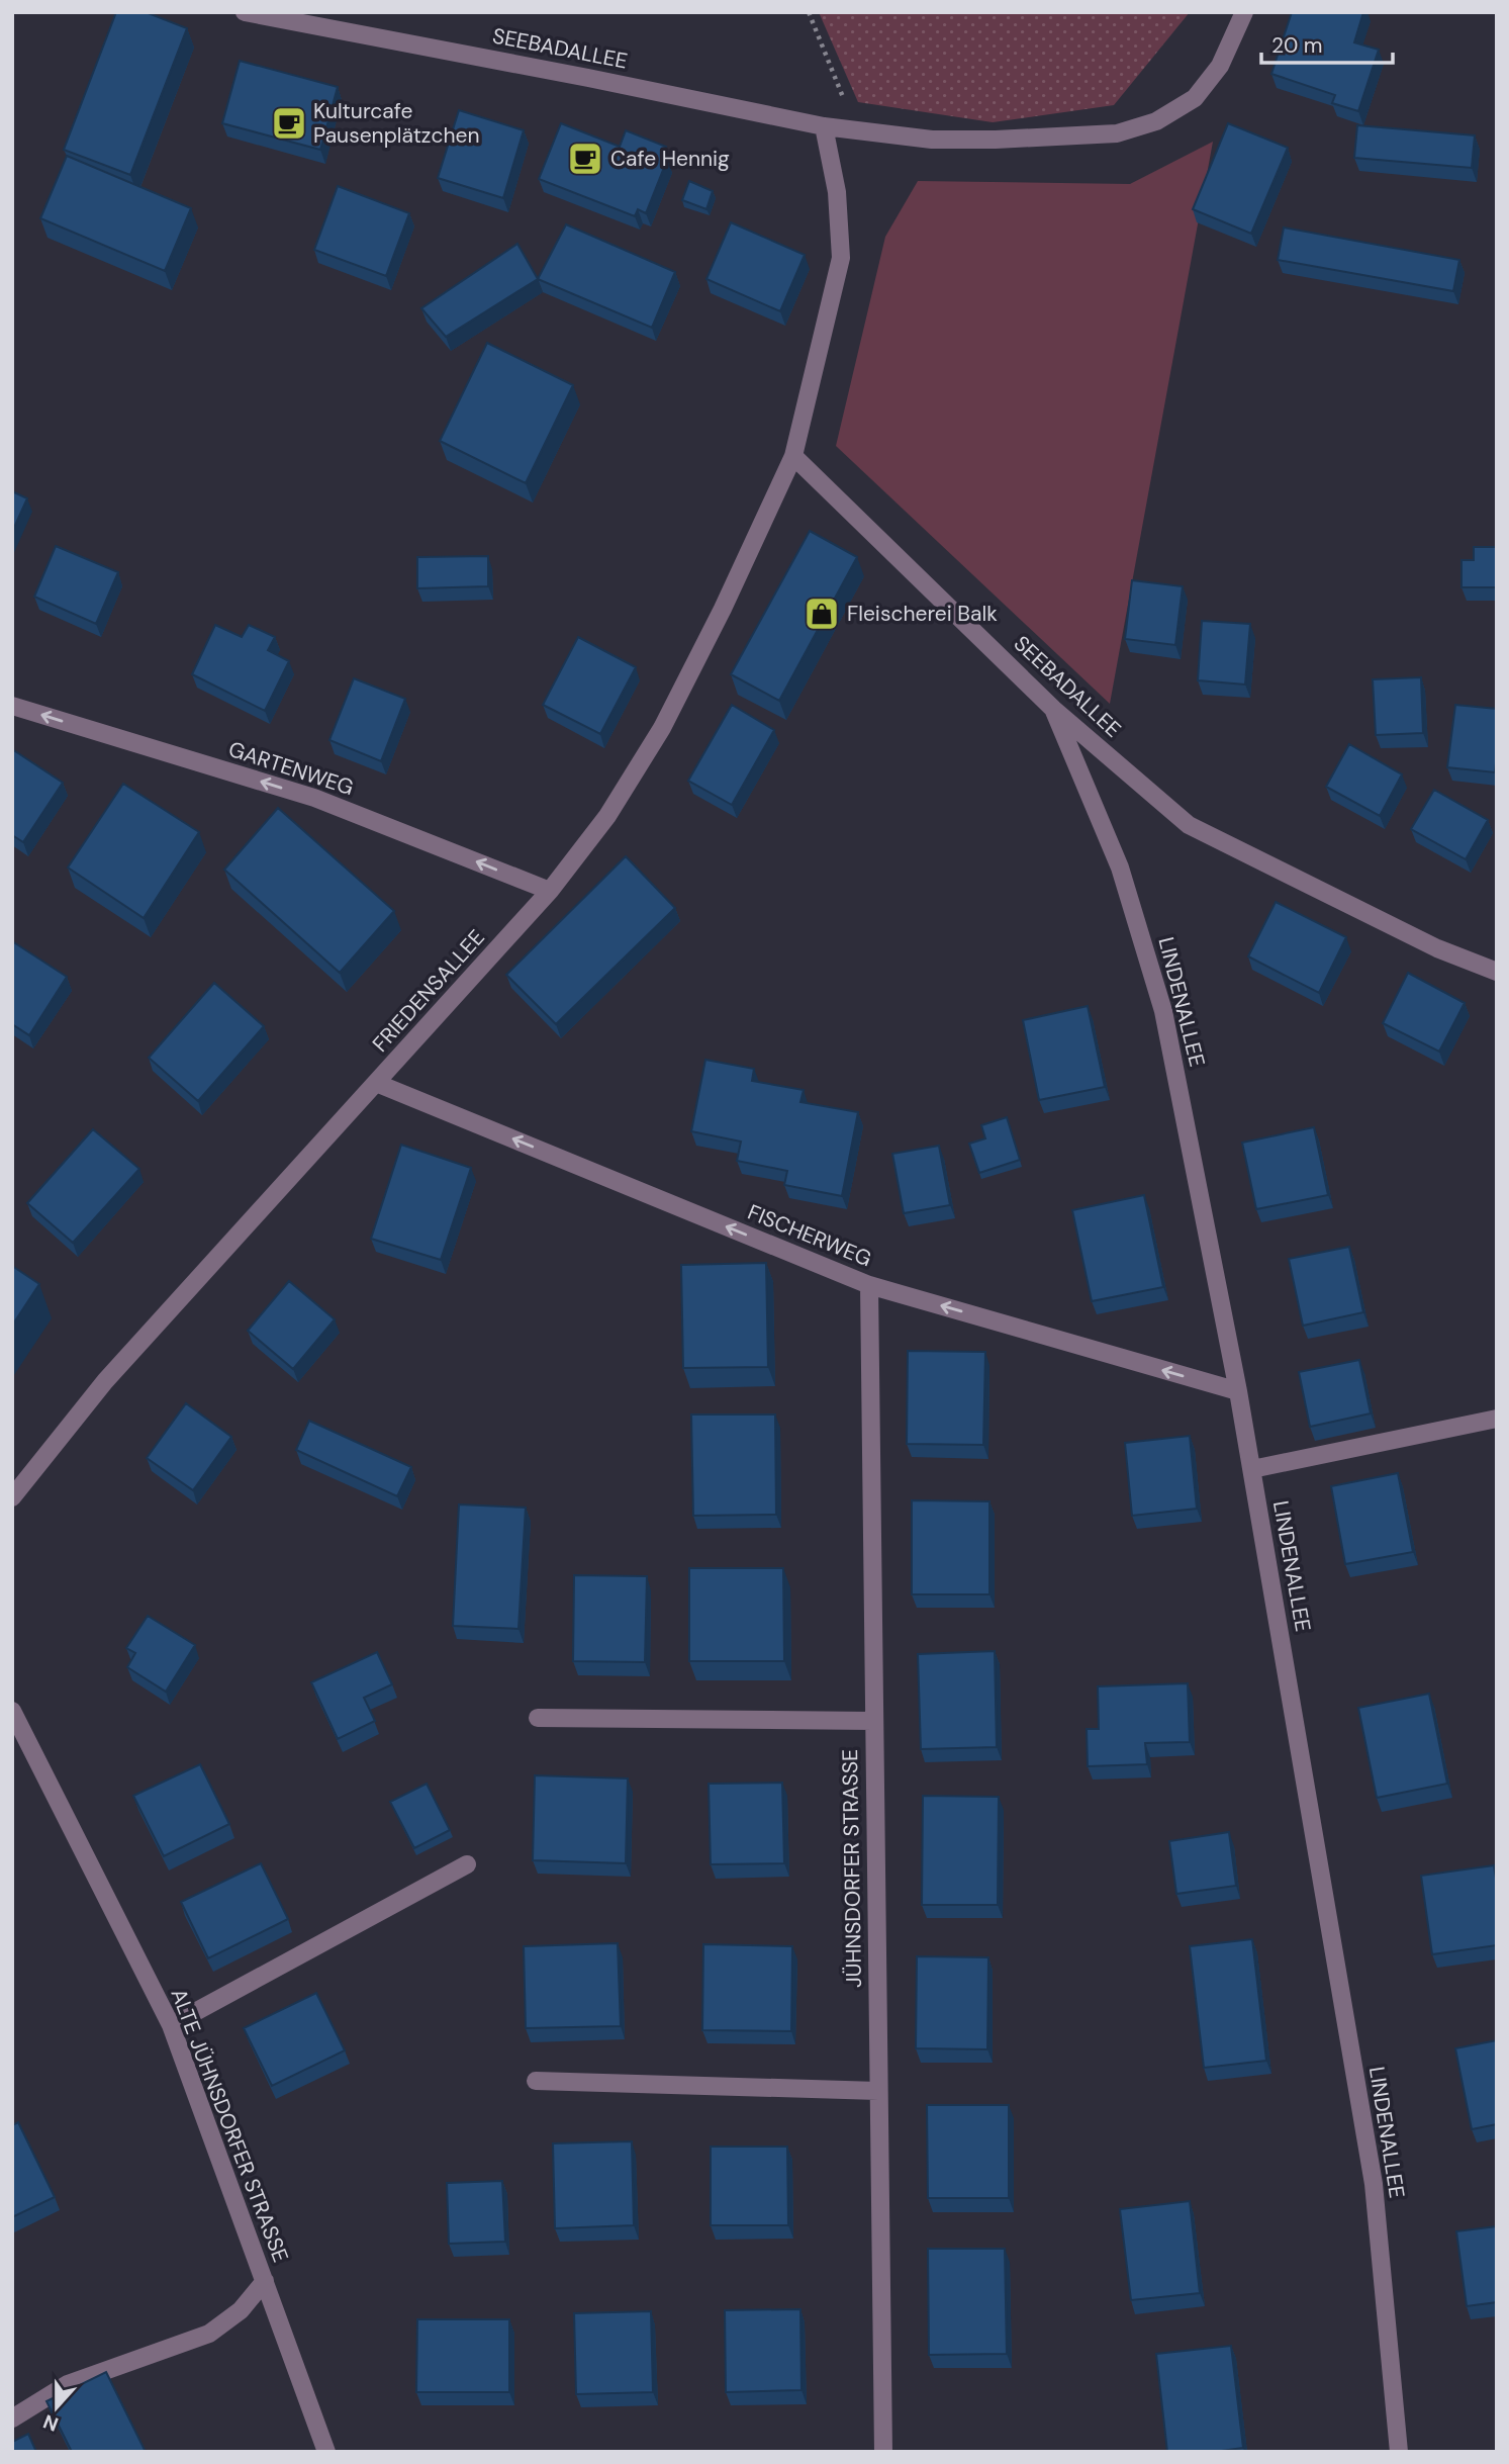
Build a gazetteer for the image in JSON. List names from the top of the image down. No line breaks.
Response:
{"streets":{"street":["SEEBADALLEE","GARTENWEG","FRIEDENSALLEE","LINDENALLEE","FISCHERWEG","JÜHNSDORFER STRASSE","ALTE JÜHNSDORFER STRASSE"]},"crossings":[["SEEBADALLEE","FRIEDENSALLEE"],["SEEBADALLEE","LINDENALLEE"],["GARTENWEG","FRIEDENSALLEE"],["FRIEDENSALLEE","FISCHERWEG"],["LINDENALLEE","FISCHERWEG"],["FISCHERWEG","JÜHNSDORFER STRASSE"]],"one_way":["GARTENWEG","FISCHERWEG"],"places":{"cafe":["Kulturcafe Pausenplätzchen","Cafe Hennig"],"shop":["Fleischerei Balk"]},"scale_bar":"20 m","north":"bottom"}
